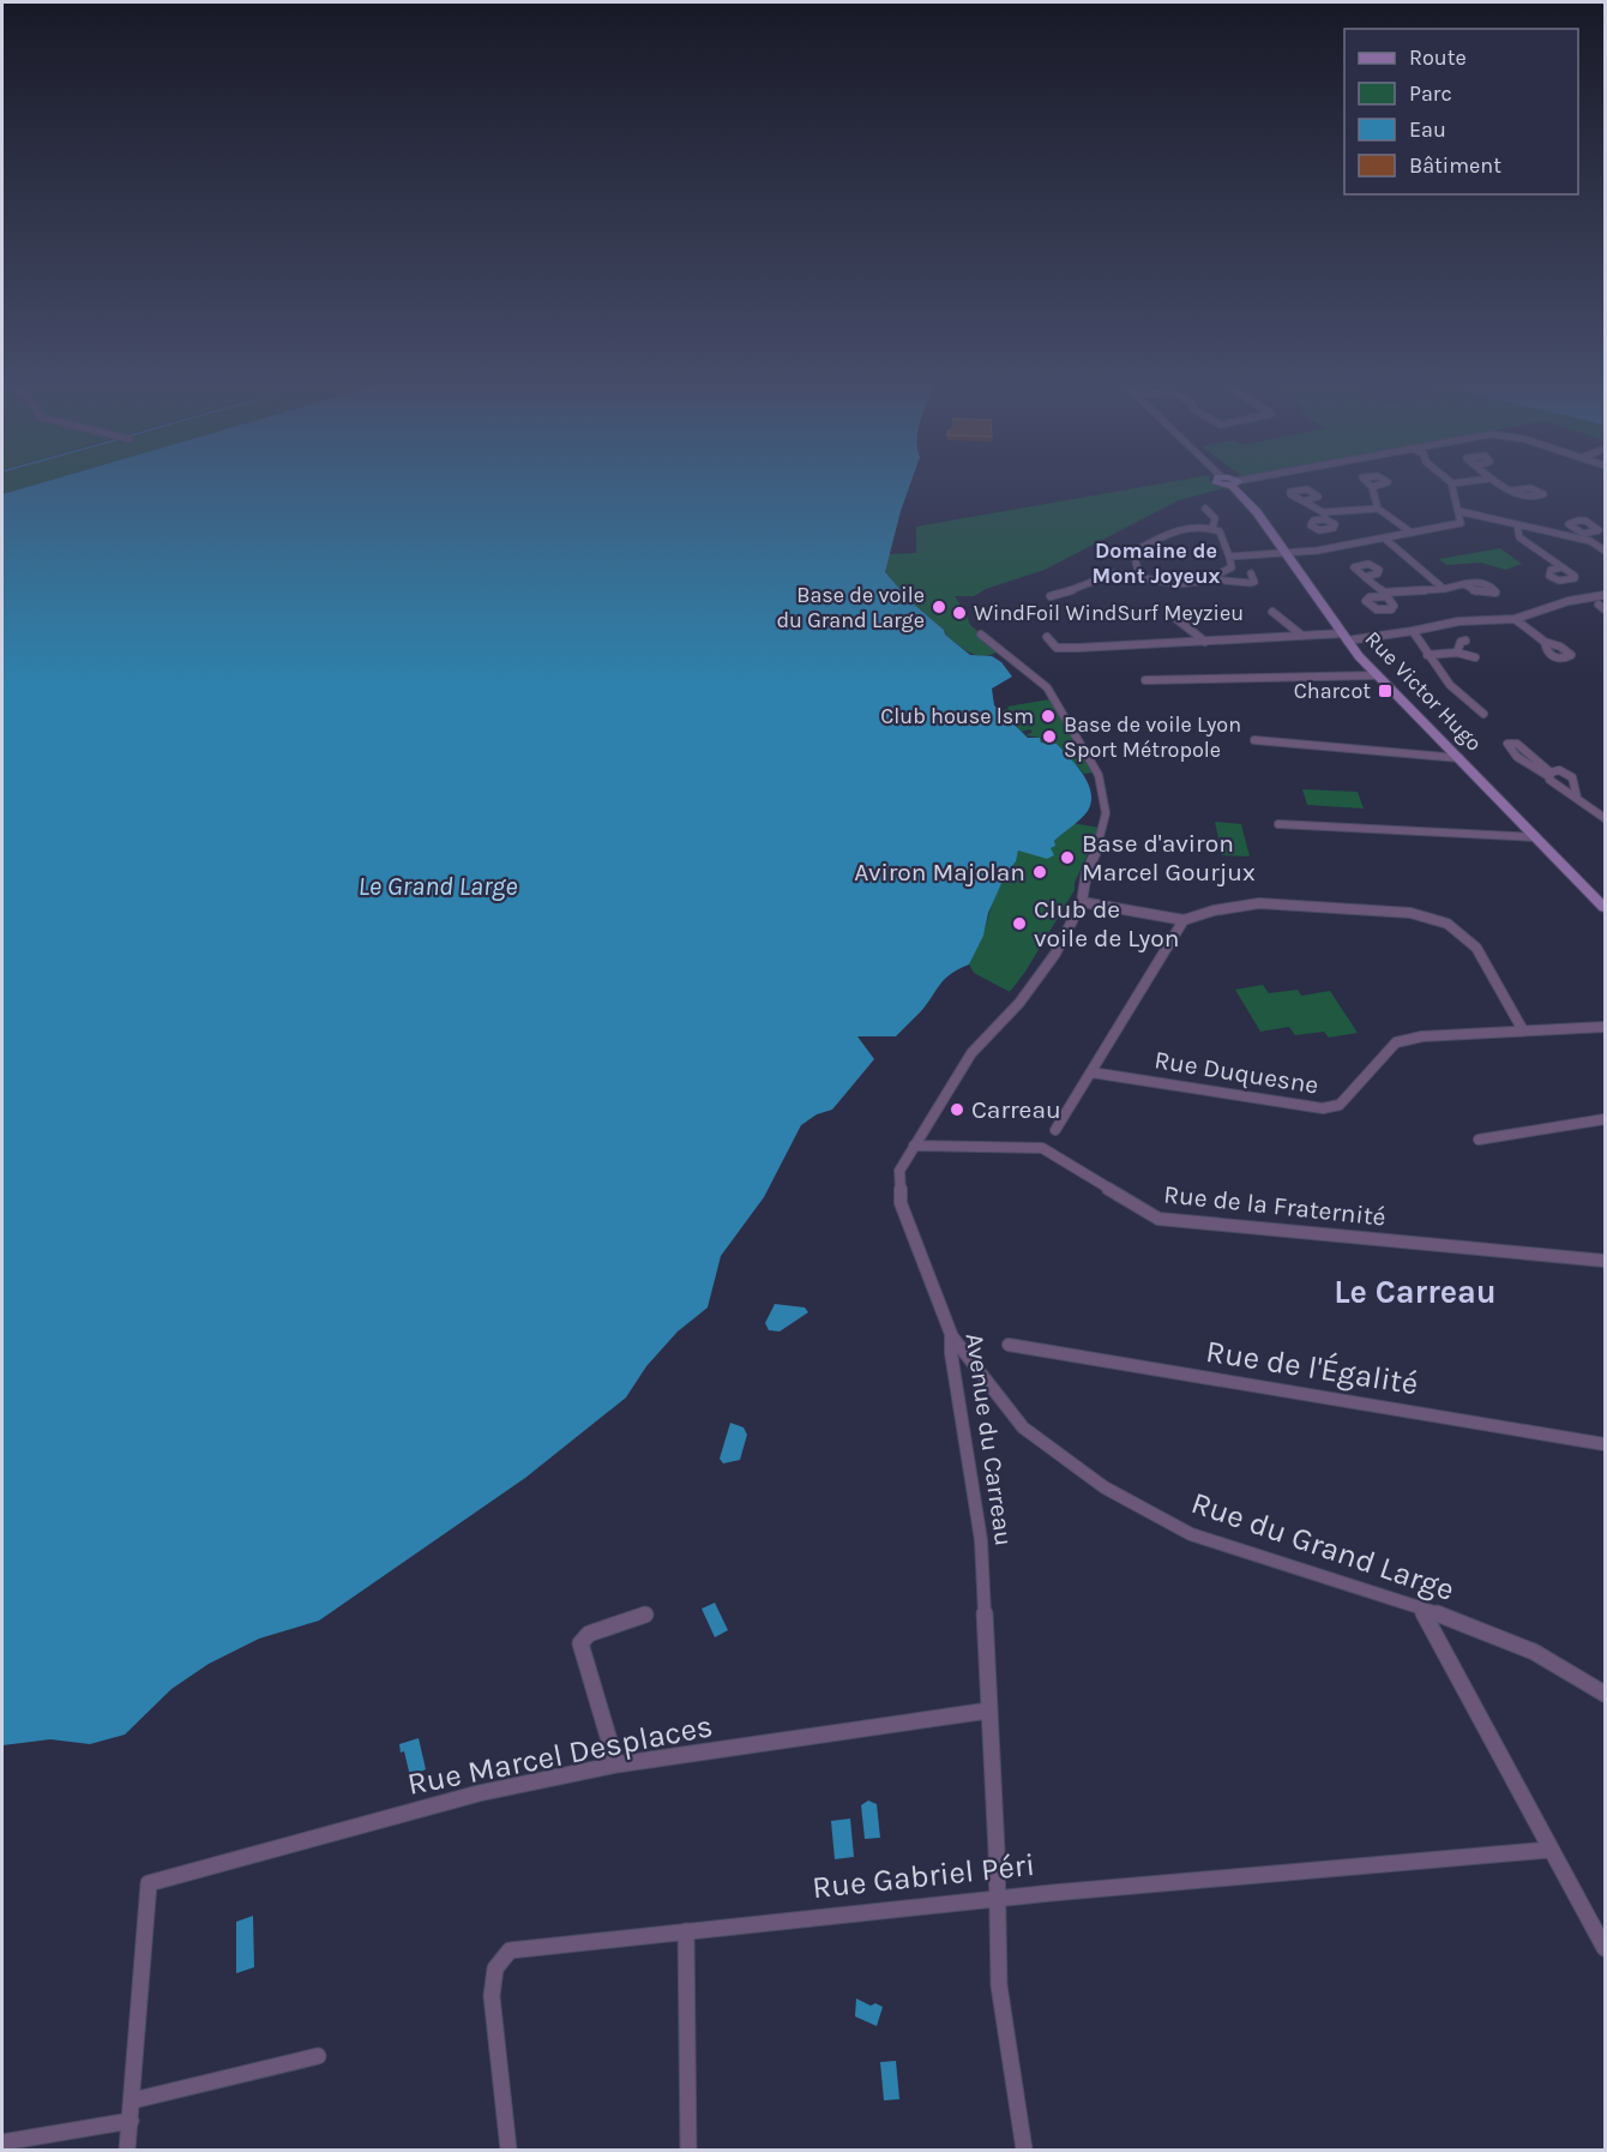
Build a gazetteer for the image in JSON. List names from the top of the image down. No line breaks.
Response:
{"streets":{"street":["Rue Victor Hugo","Rue Duquesne","Rue de la Fraternité","Rue de l'Égalité","Avenue du Carreau","Rue du Grand Large","Rue Marcel Desplaces","Rue Gabriel Péri"]},"crossings":[["Rue de la Fraternité","Avenue du Carreau"],["Avenue du Carreau","Rue du Grand Large"],["Avenue du Carreau","Rue Marcel Desplaces"],["Avenue du Carreau","Rue Gabriel Péri"]],"districts":["Domaine de Mont Joyeux","Le Carreau"],"water":["Le Grand Large"],"places":{"other":["Base de voile du Grand Large","WindFoil WindSurf Meyzieu","Club house lsm","Base de voile Lyon Sport Métropole","Base d'aviron Marcel Gourjux","Aviron Majolan","Club de voile de Lyon","Carreau"],"transit":["Charcot"]},"legend":["Route","Parc","Eau","Bâtiment"]}
